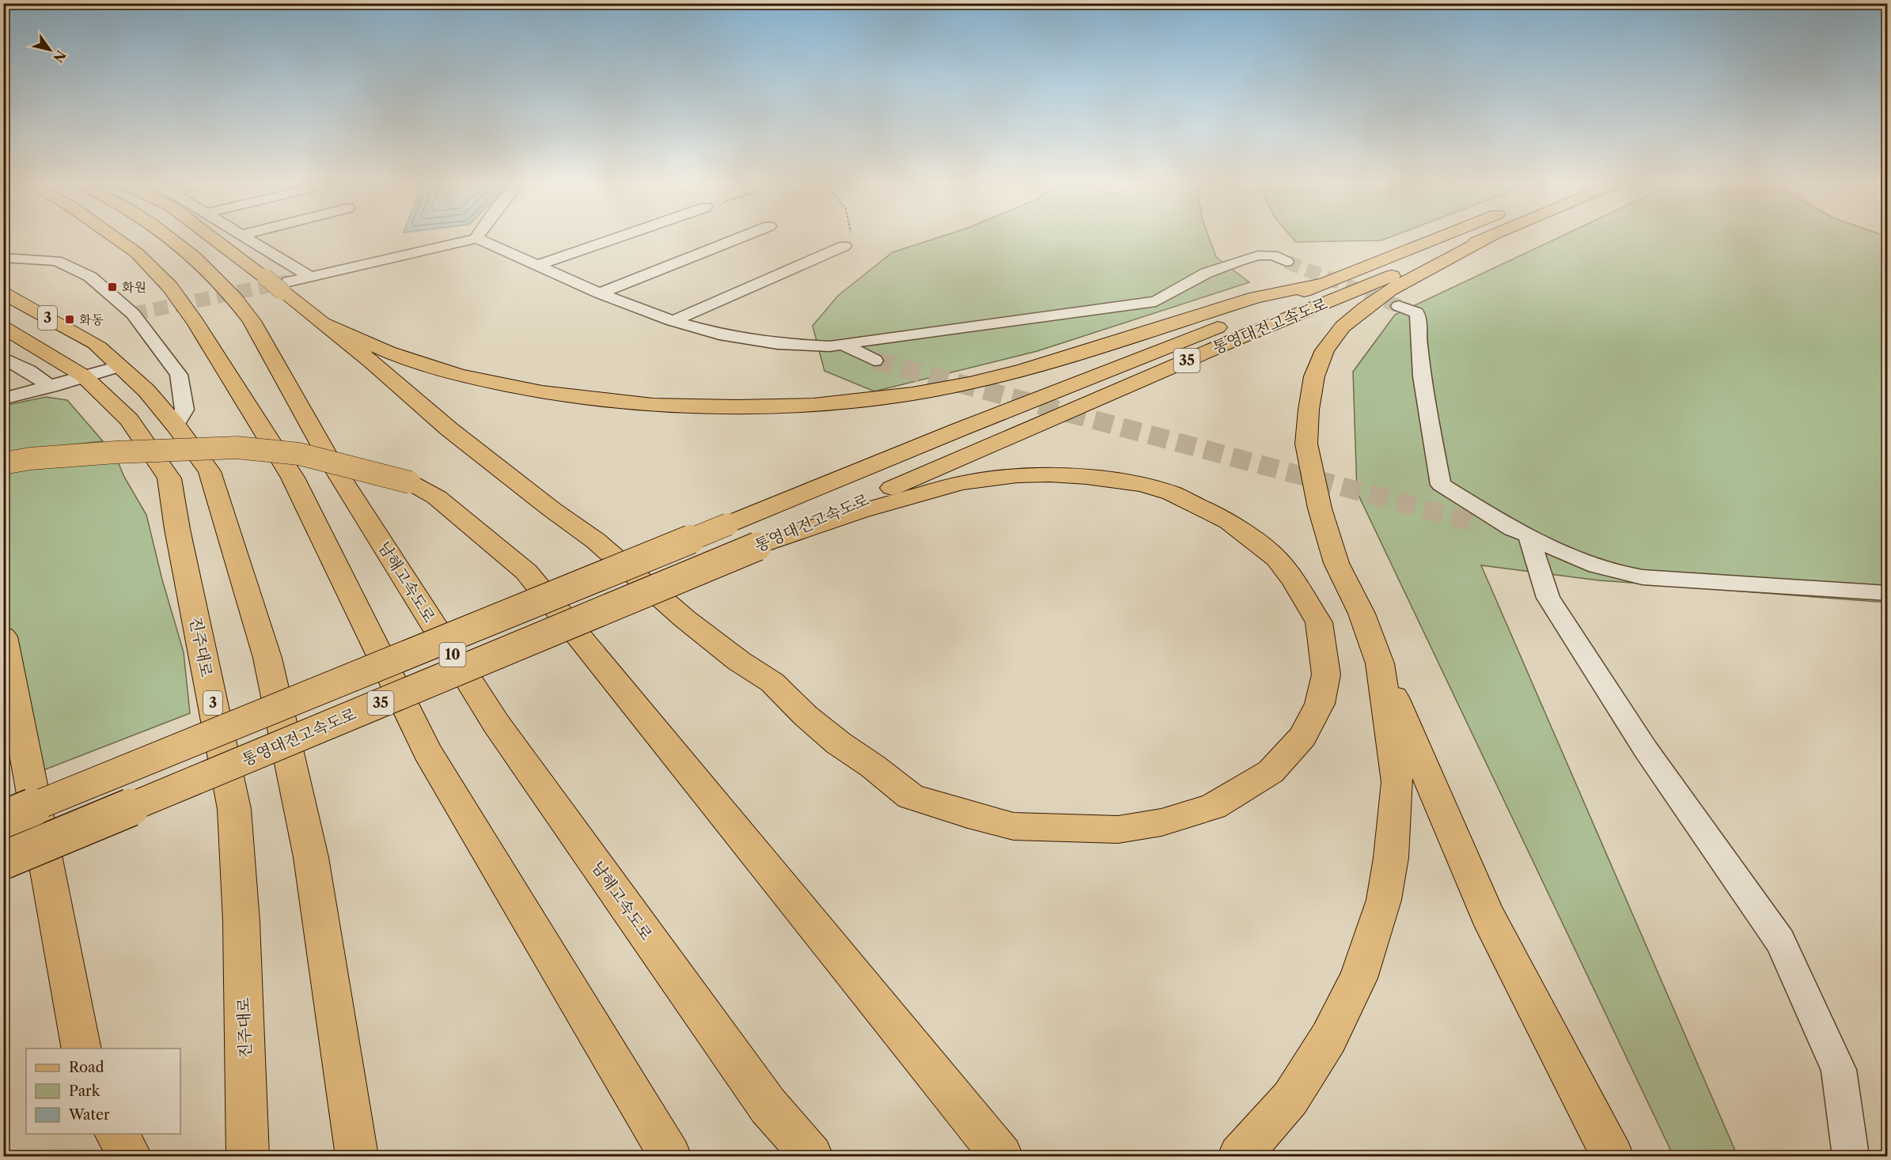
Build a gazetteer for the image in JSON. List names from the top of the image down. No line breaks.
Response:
{"streets":{"main road":["3","통영대전고속도로","35","남해고속도로","진주대로","10"]},"places":{"transit":["화원","화동"]},"legend":["Road","Park","Water"],"north":"bottom right"}
